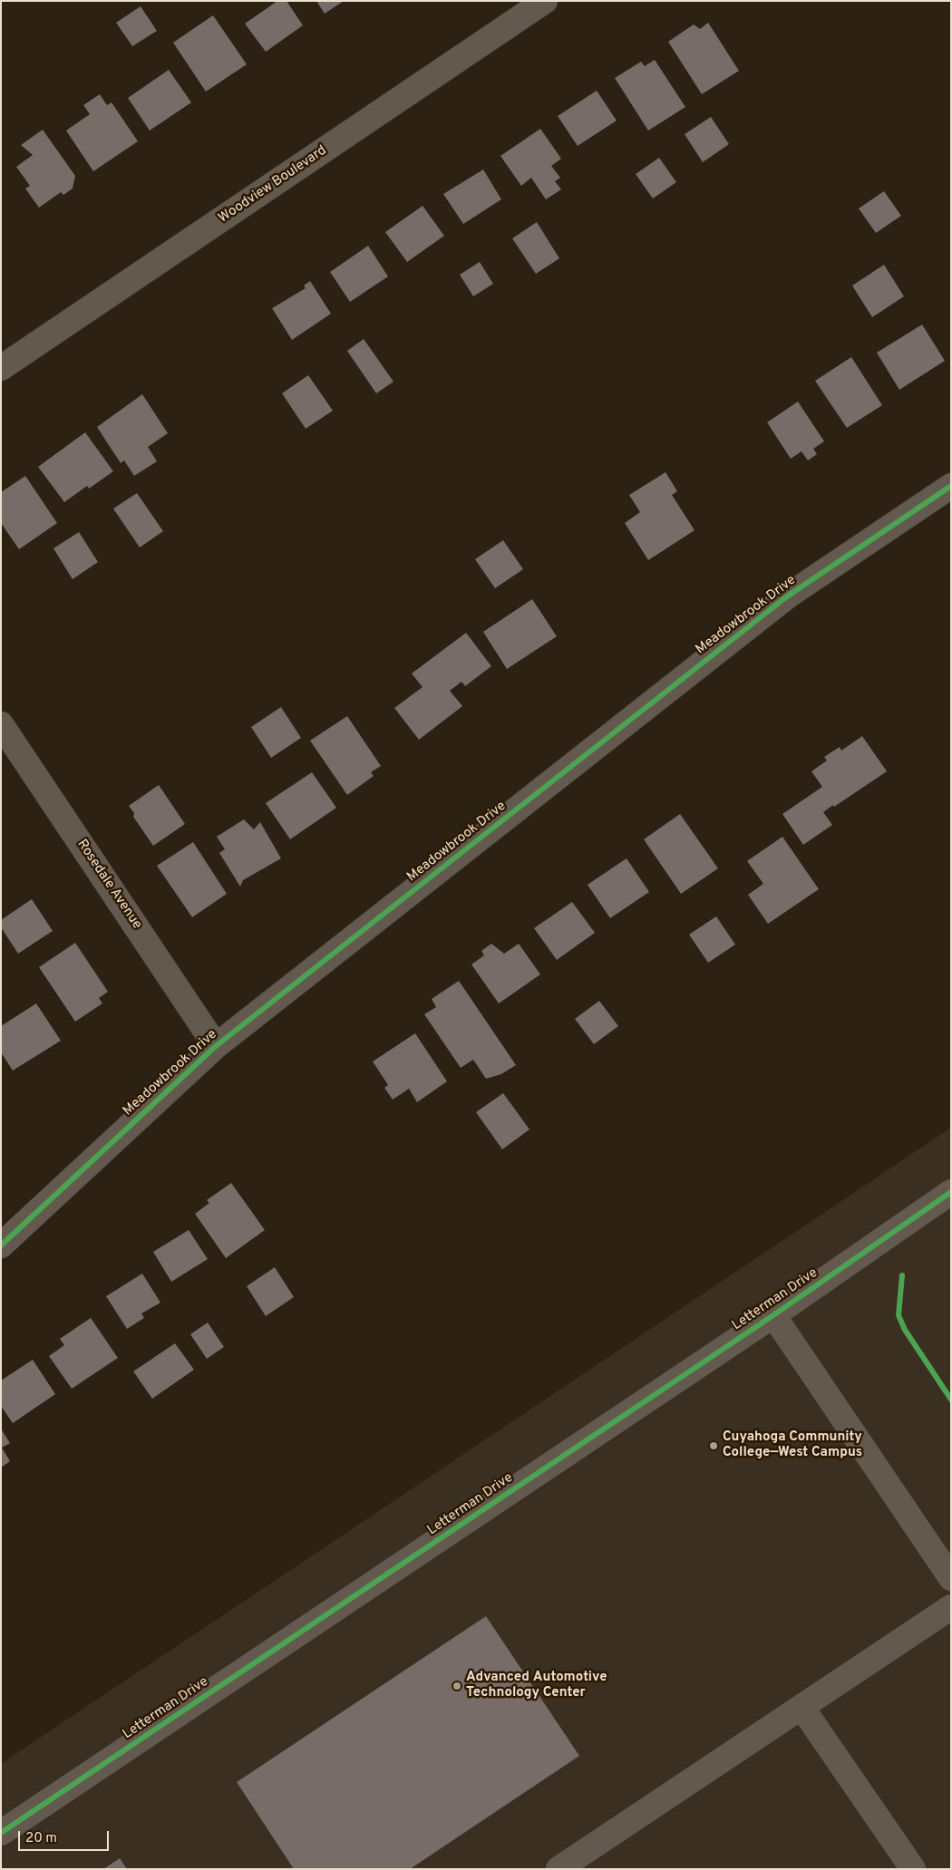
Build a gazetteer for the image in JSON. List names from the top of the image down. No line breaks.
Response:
{"streets":{"street":["Woodview Boulevard","Meadowbrook Drive","Rosedale Avenue","Letterman Drive"]},"crossings":[["Meadowbrook Drive","Rosedale Avenue"]],"places":["Cuyahoga Community College—West Campus","Advanced Automotive Technology Center"],"scale_bar":"20 m"}
